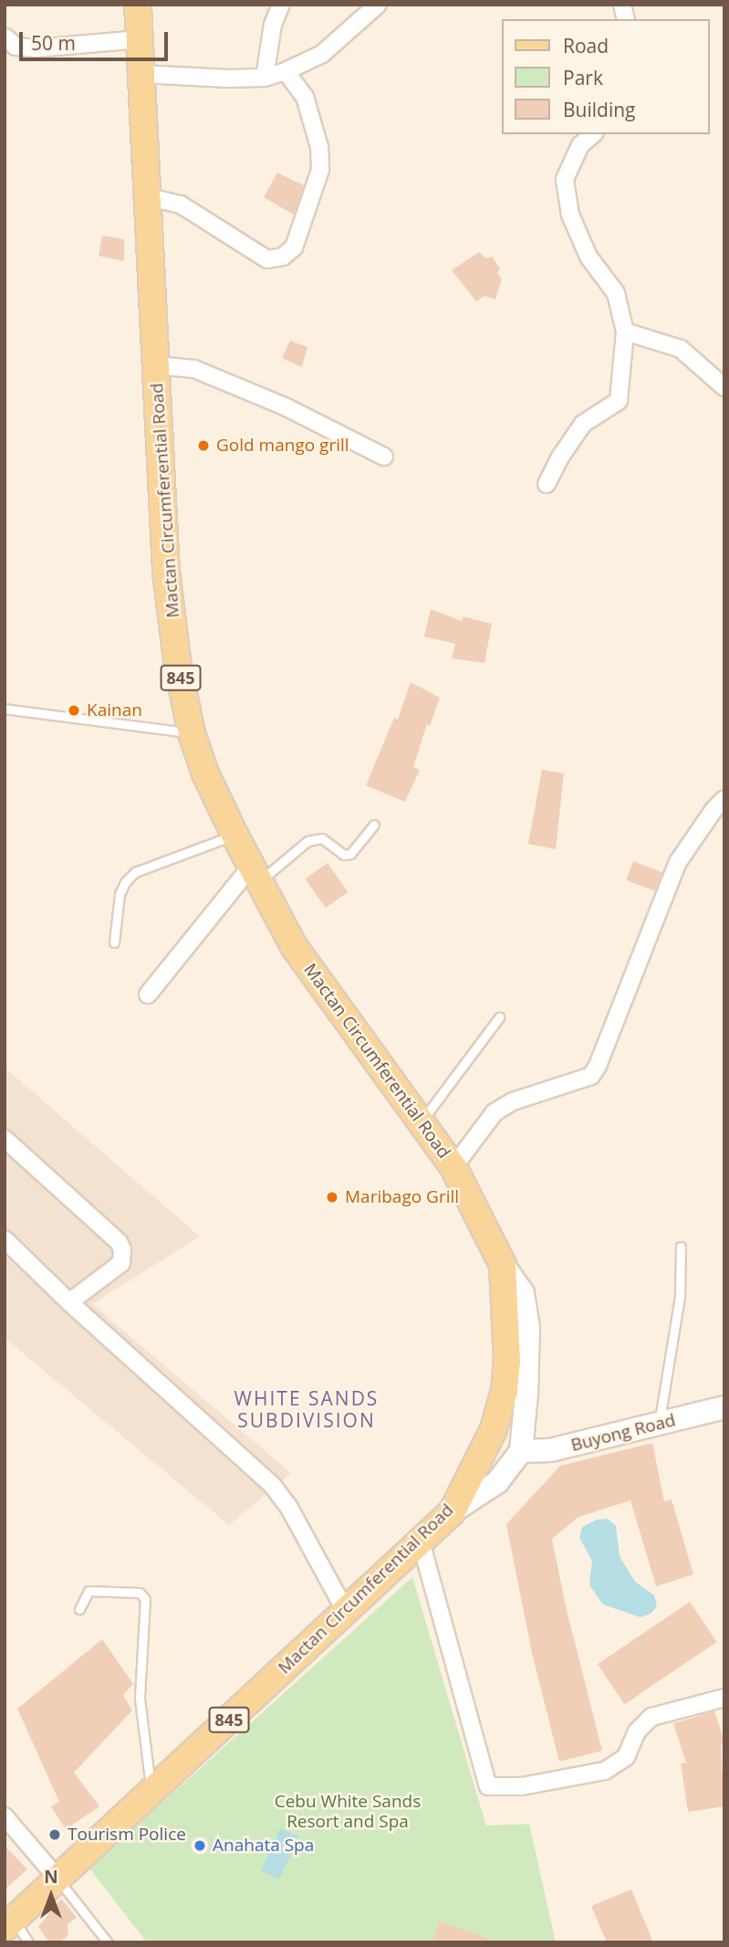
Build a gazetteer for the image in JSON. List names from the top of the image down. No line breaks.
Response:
{"streets":{"main road":["Mactan Circumferential Road","845"],"street":["Buyong Road"]},"districts":["WHITE SANDS SUBDIVISION"],"parks":["Cebu White Sands Resort and Spa"],"places":["Gold mango grill","Kainan","Maribago Grill","Tourism Police","Anahata Spa"],"legend":["Road","Park","Building"],"scale_bar":"50 m","north":"top"}
